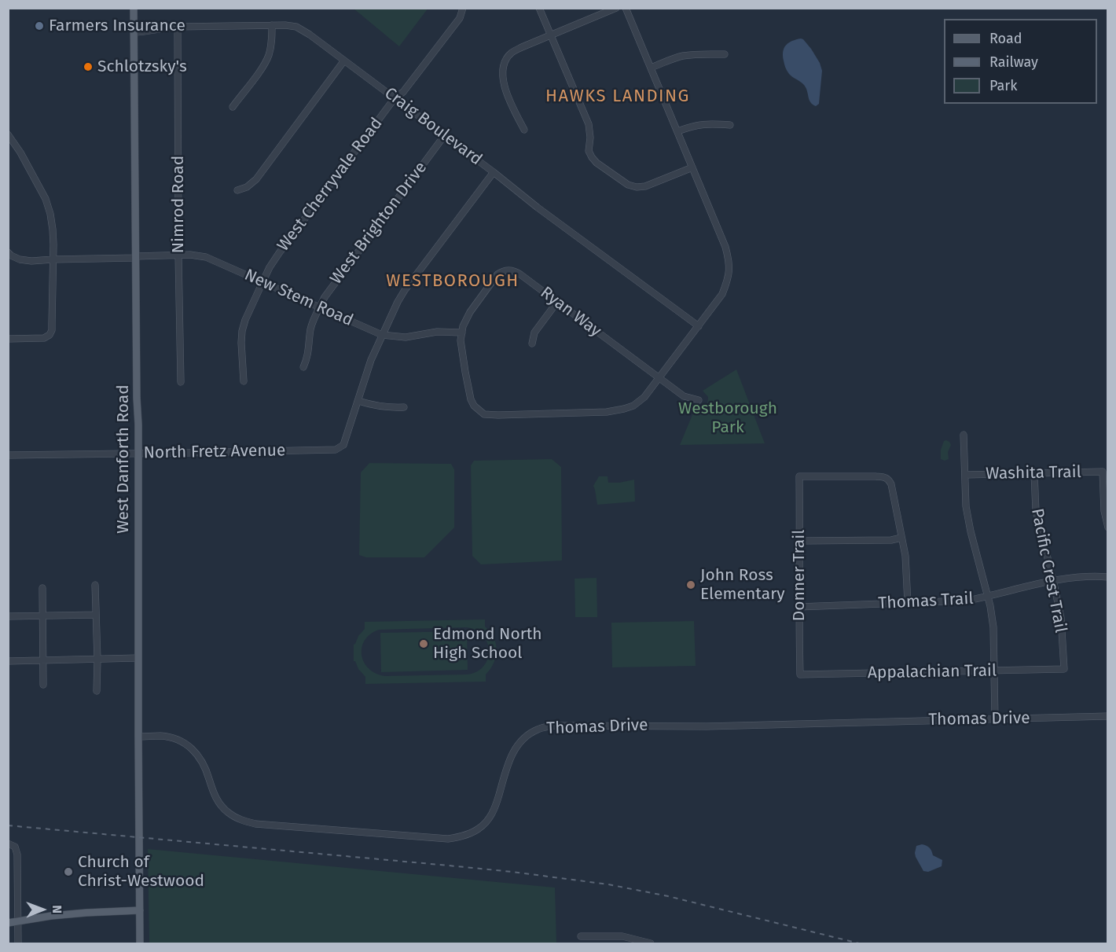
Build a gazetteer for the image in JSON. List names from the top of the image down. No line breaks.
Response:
{"streets":{"main road":["West Danforth Road"],"street":["Craig Boulevard","West Cherryvale Road","Nimrod Road","West Brighton Drive","New Stem Road","Ryan Way","North Fretz Avenue","Washita Trail","Pacific Crest Trail","Donner Trail","Thomas Trail","Appalachian Trail","Thomas Drive"]},"crossings":[["Craig Boulevard","West Cherryvale Road"],["Craig Boulevard","Nimrod Road"],["Craig Boulevard","West Brighton Drive"],["Craig Boulevard","West Danforth Road"],["West Cherryvale Road","New Stem Road"],["Nimrod Road","New Stem Road"],["West Brighton Drive","New Stem Road"],["New Stem Road","Ryan Way"],["New Stem Road","West Danforth Road"],["North Fretz Avenue","West Danforth Road"],["West Danforth Road","Thomas Drive"],["Washita Trail","Pacific Crest Trail"],["Pacific Crest Trail","Thomas Trail"],["Pacific Crest Trail","Appalachian Trail"],["Donner Trail","Thomas Trail"],["Donner Trail","Appalachian Trail"]],"districts":["HAWKS LANDING","WESTBOROUGH"],"parks":["Westborough Park"],"places":["Farmers Insurance","Schlotzsky's","John Ross Elementary","Edmond North High School","Church of Christ-Westwood"],"legend":["Road","Railway","Park"],"north":"right"}
